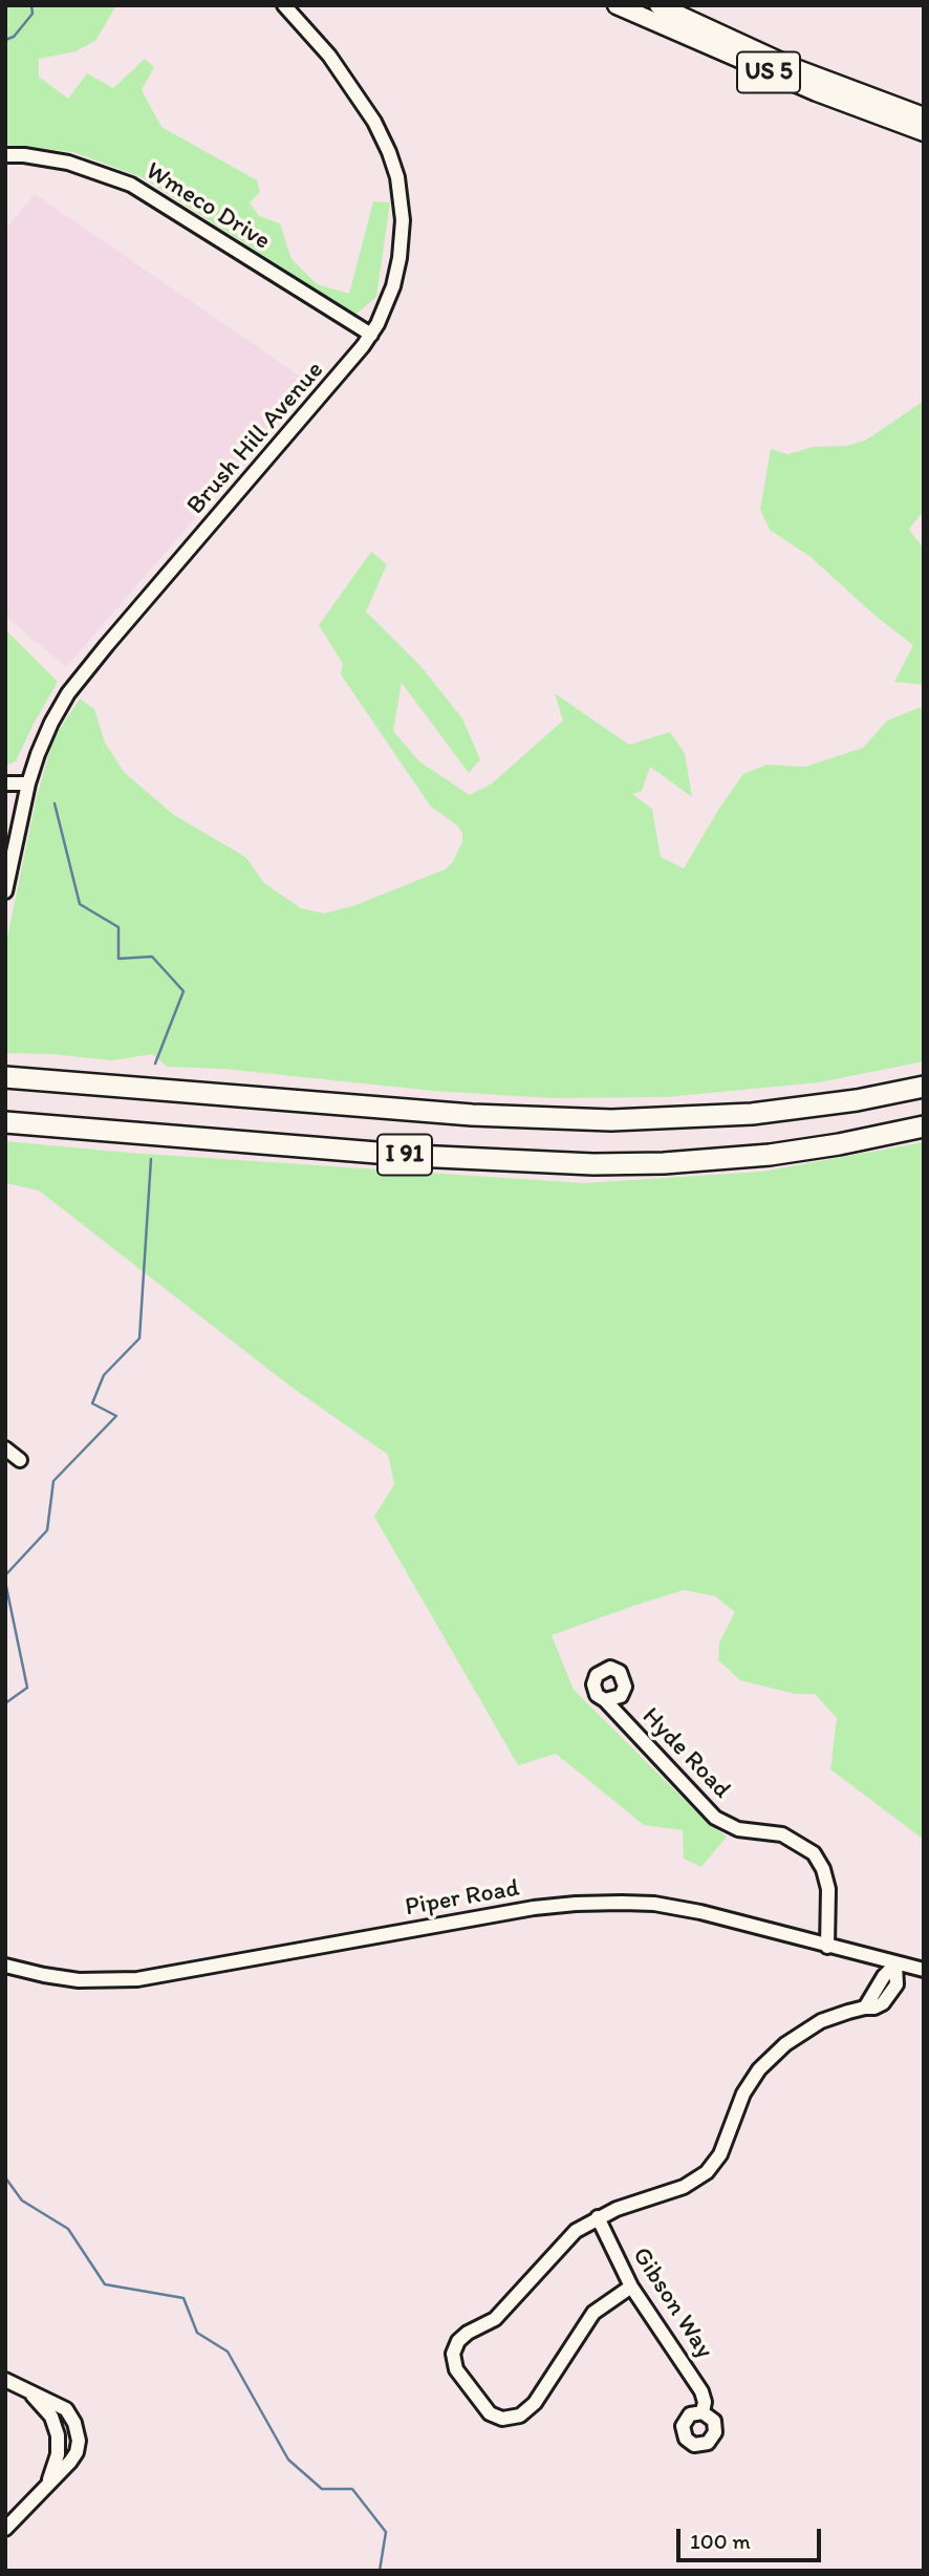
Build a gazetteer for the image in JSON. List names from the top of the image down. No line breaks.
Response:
{"streets":{"highway":["I 91"],"main road":["US 5"],"street":["Wmeco Drive","Brush Hill Avenue","Hyde Road","Piper Road","Gibson Way"]},"crossings":[["Wmeco Drive","Brush Hill Avenue"],["Hyde Road","Piper Road"]],"scale_bar":"100 m"}
